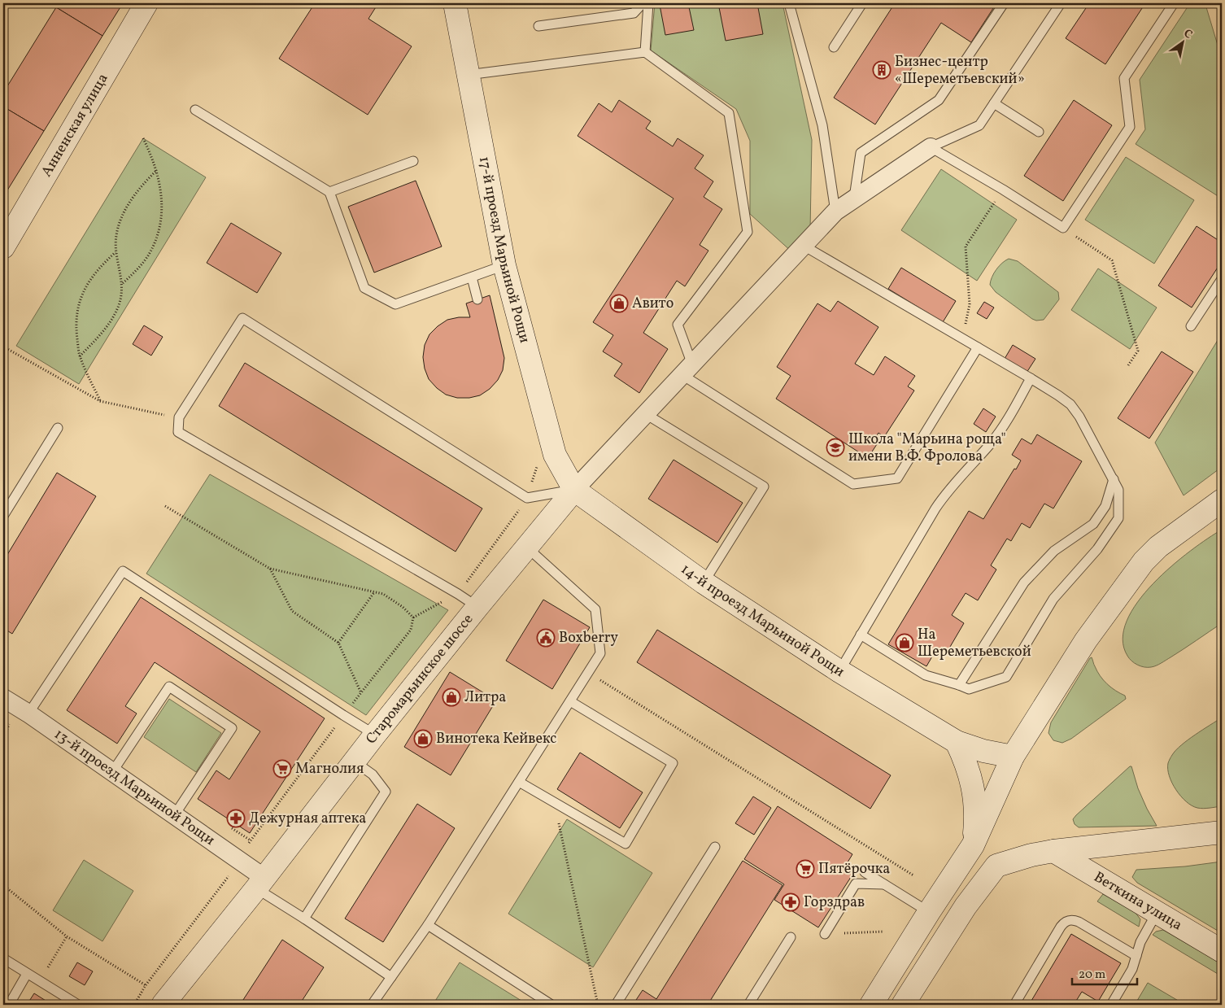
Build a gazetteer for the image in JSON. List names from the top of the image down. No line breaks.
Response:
{"streets":{"street":["Анненская улица","17-й проезд Марьиной Рощи","14-й проезд Марьиной Рощи","Старомарьинское шоссе","13-й проезд Марьиной Рощи","Веткина улица"]},"crossings":[["17-й проезд Марьиной Рощи","14-й проезд Марьиной Рощи"],["17-й проезд Марьиной Рощи","Старомарьинское шоссе"],["14-й проезд Марьиной Рощи","Старомарьинское шоссе"],["Старомарьинское шоссе","13-й проезд Марьиной Рощи"]],"places":{"building":["Бизнес-центр «Шереметьевский»"],"shop":["Авито","На Шереметьевской","Литра","Винотека Кейвекс"],"school or university":["Школа \"Марьина роща\" имени В.Ф. Фролова"],"public building":["Boxberry"],"supermarket":["Магнолия","Пятёрочка"],"pharmacy":["Дежурная аптека","Горздрав"]},"scale_bar":"20 m","north":"top right"}
